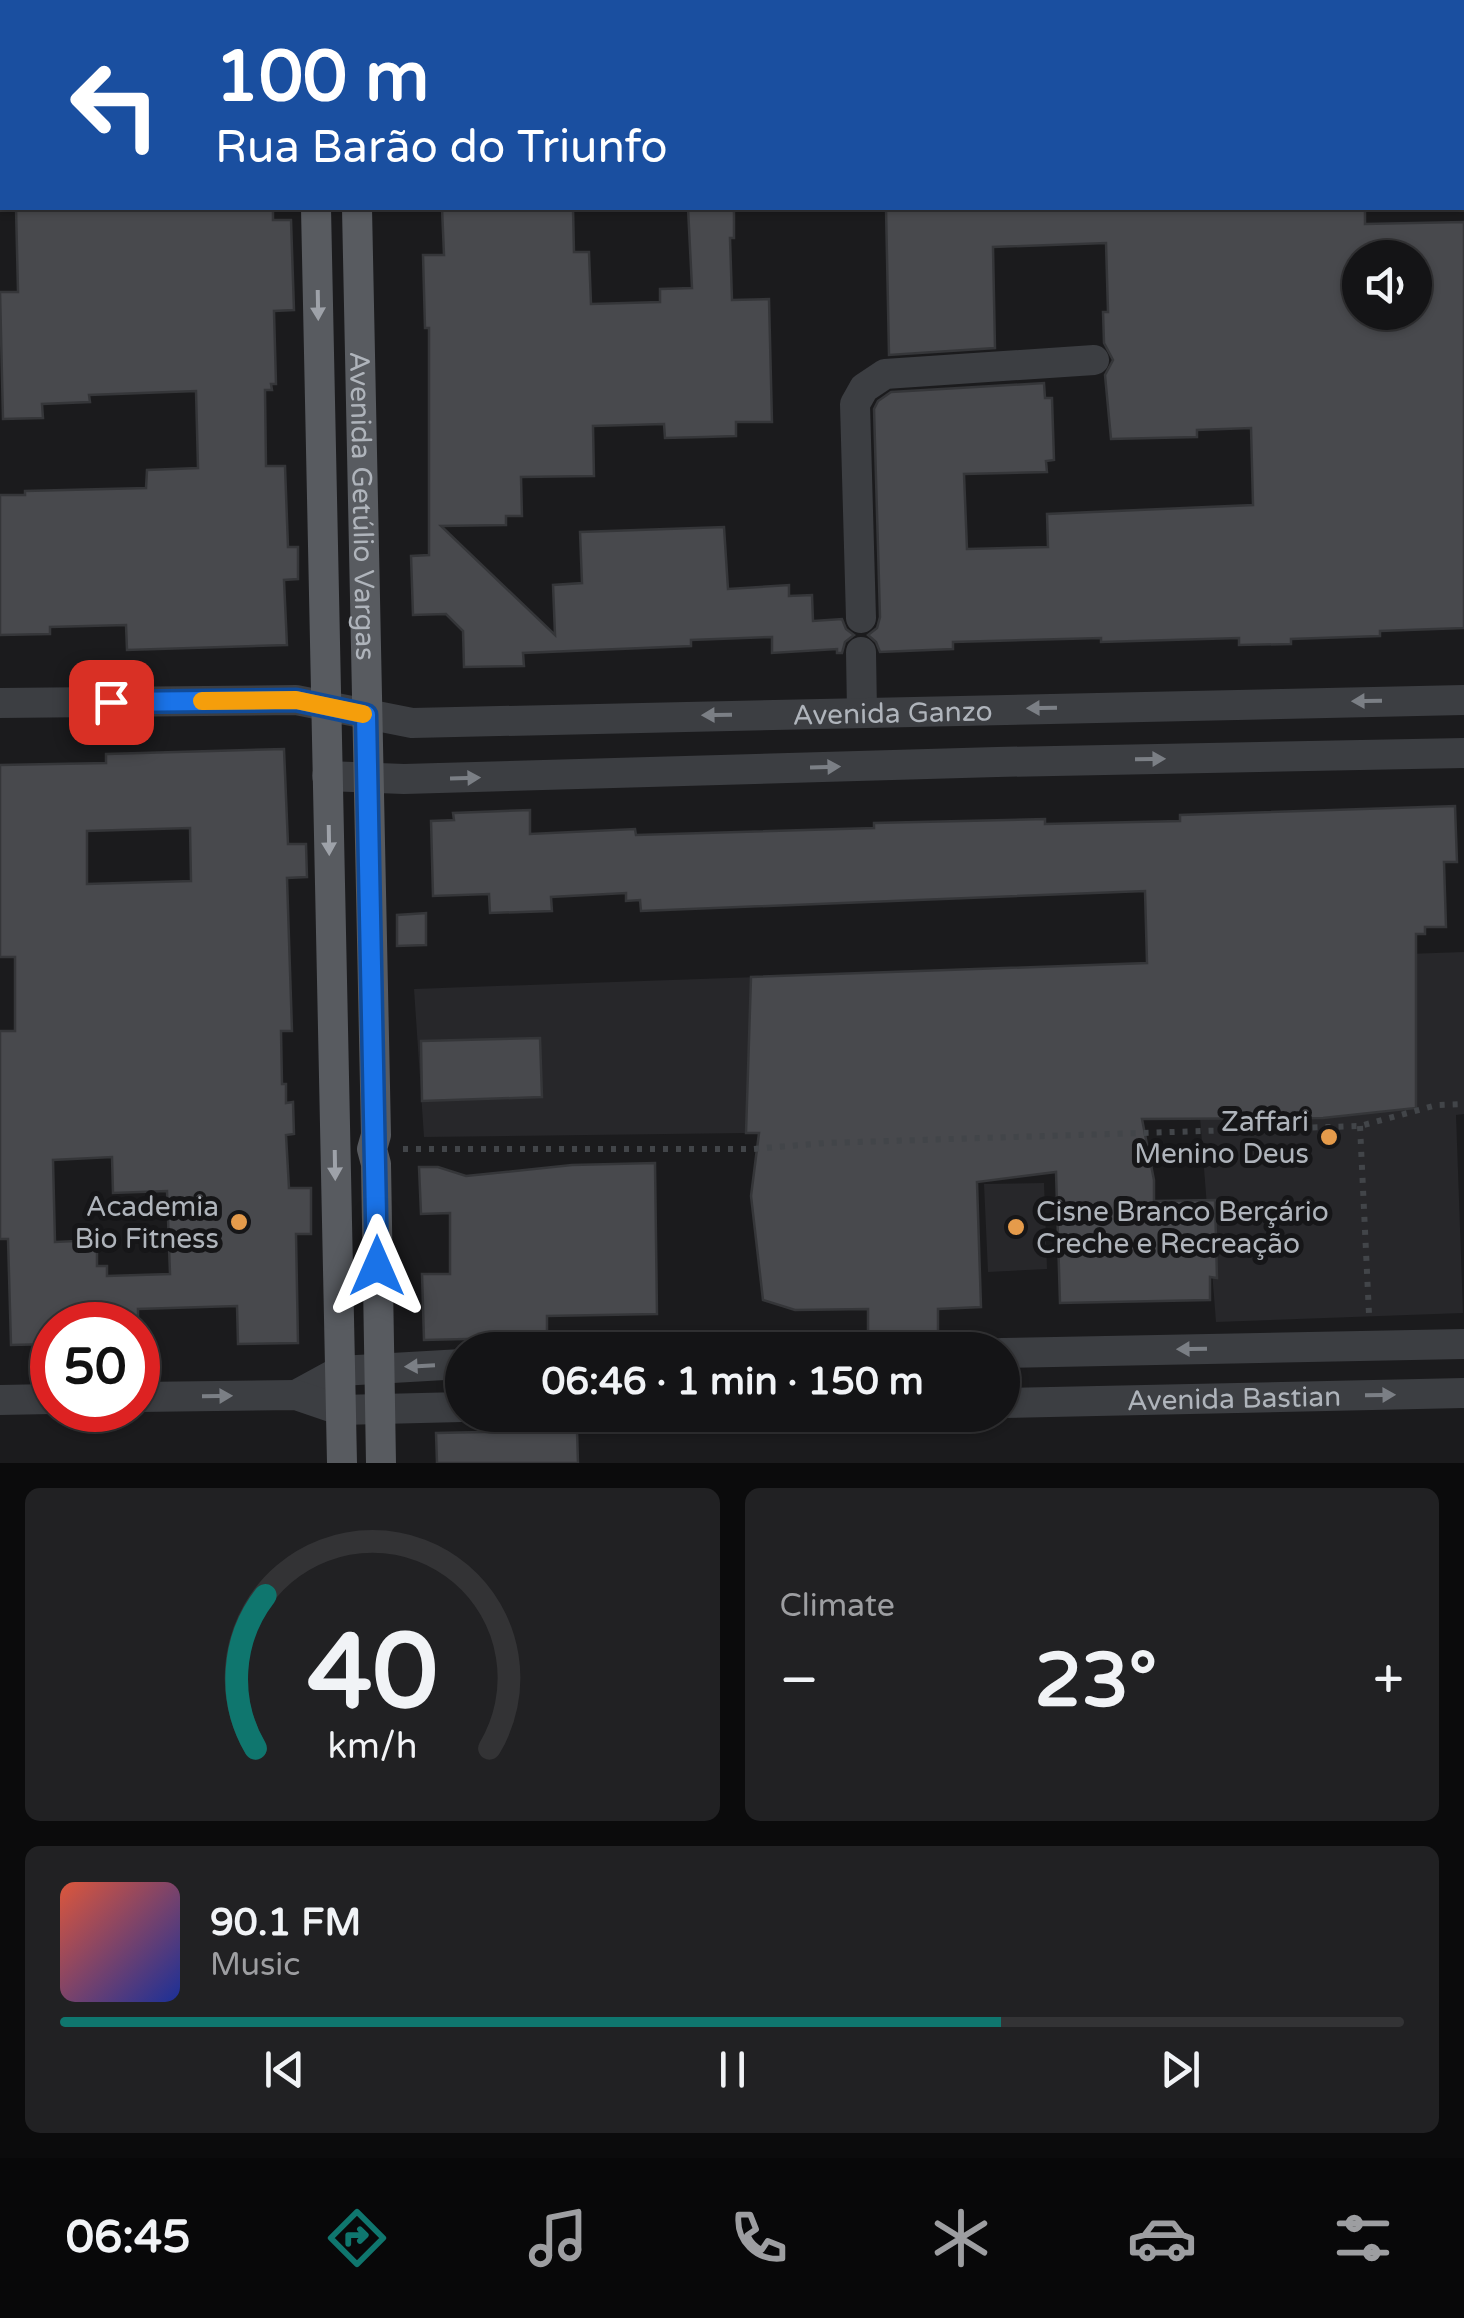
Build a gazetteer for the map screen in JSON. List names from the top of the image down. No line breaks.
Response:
{"streets":{"main road":["Avenida Getúlio Vargas"],"street":["Avenida Ganzo","Avenida Bastian"]},"crossings":[["Avenida Getúlio Vargas","Avenida Ganzo"]],"places":["Zaffari Menino Deus","Academia Bio Fitness","Cisne Branco Berçário Creche e Recreação"],"page":{"turn":["100 m","Rua Barão do Triunfo"],"limit":"50","trip":"06:46 · 1 min · 150 m","tile":"Climate","heat":["−","23°","+"],"song":["90.1 FM","Music"],"tabs":"06:45","gauge":["40","km/h"]}}
